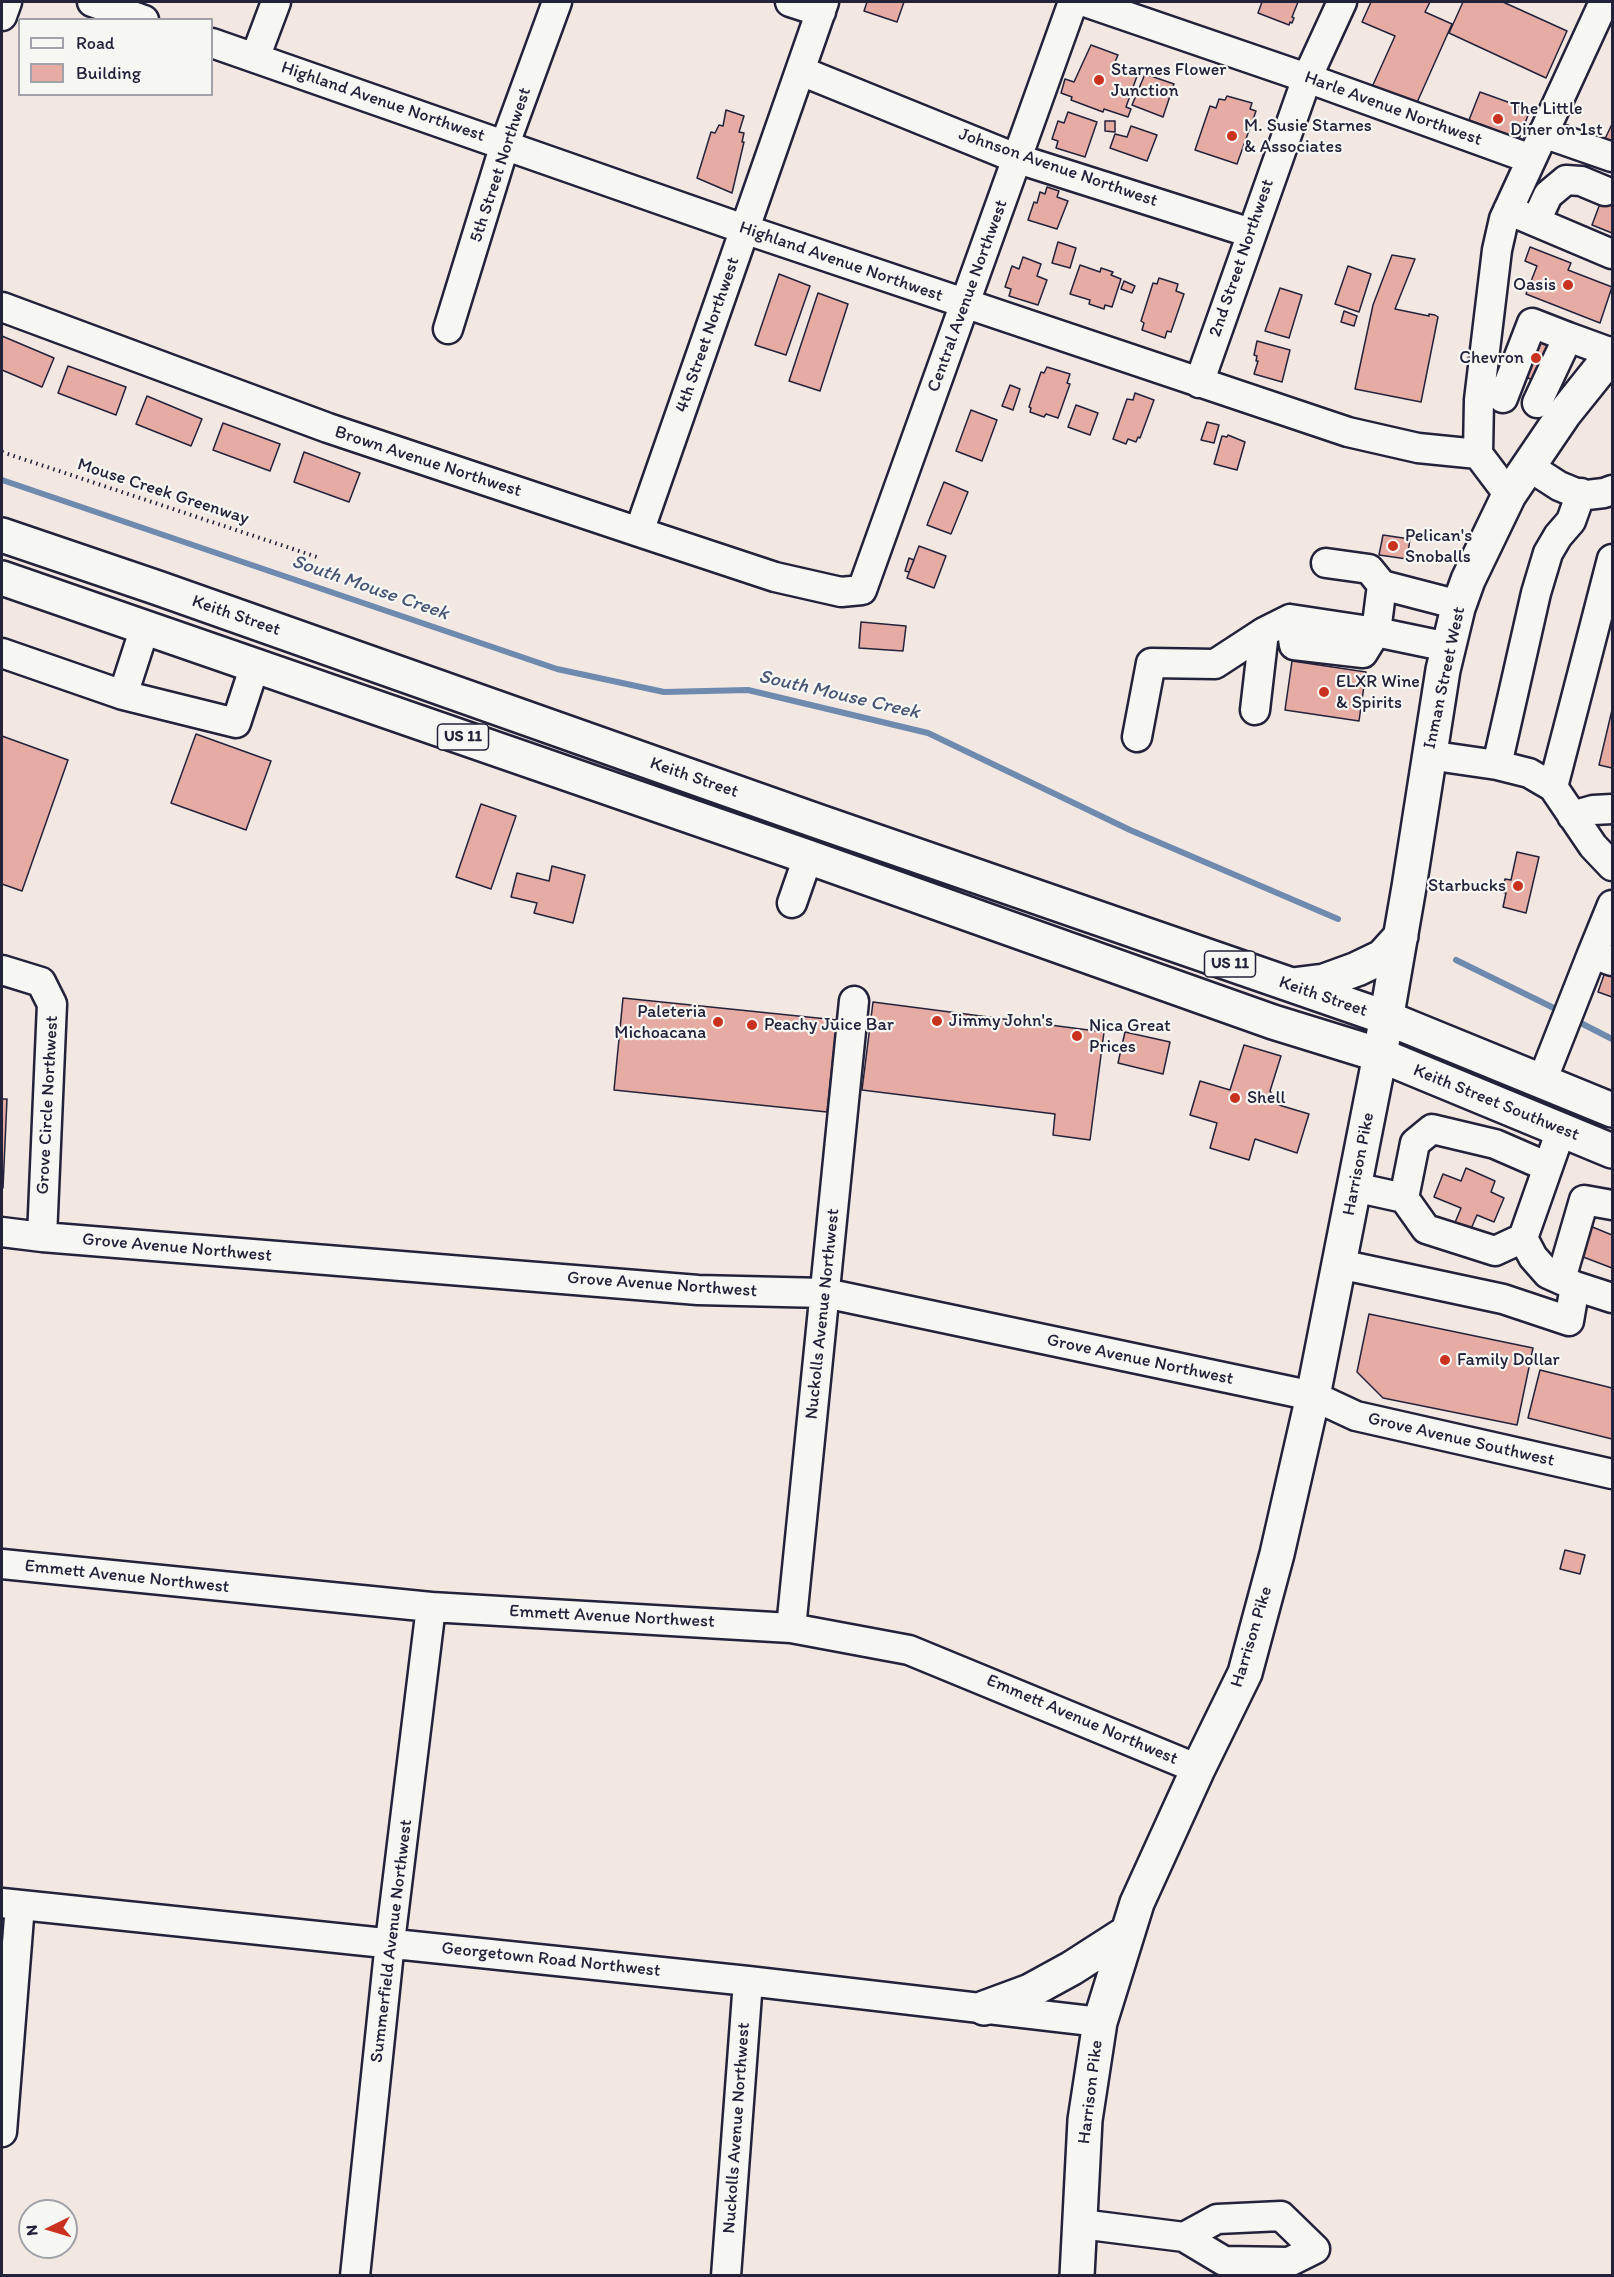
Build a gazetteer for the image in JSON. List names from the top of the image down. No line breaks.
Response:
{"streets":{"main road":["Keith Street","Inman Street West","US 11","Keith Street Southwest","Harrison Pike"],"street":["Highland Avenue Northwest","Harle Avenue Northwest","5th Street Northwest","Johnson Avenue Northwest","2nd Street Northwest","Central Avenue Northwest","4th Street Northwest","Brown Avenue Northwest","Grove Circle Northwest","Grove Avenue Northwest","Nuckolls Avenue Northwest","Grove Avenue Southwest","Emmett Avenue Northwest","Summerfield Avenue Northwest","Georgetown Road Northwest"],"path":["Mouse Creek Greenway"]},"crossings":[["Highland Avenue Northwest","5th Street Northwest"],["Highland Avenue Northwest","2nd Street Northwest"],["Highland Avenue Northwest","Central Avenue Northwest"],["Highland Avenue Northwest","4th Street Northwest"],["Harle Avenue Northwest","2nd Street Northwest"],["Johnson Avenue Northwest","2nd Street Northwest"],["Johnson Avenue Northwest","Central Avenue Northwest"],["Johnson Avenue Northwest","4th Street Northwest"],["Central Avenue Northwest","Brown Avenue Northwest"],["4th Street Northwest","Brown Avenue Northwest"],["Keith Street","Inman Street West"],["Keith Street","Keith Street Southwest"],["Keith Street","Harrison Pike"],["Inman Street West","Keith Street Southwest"],["Inman Street West","Harrison Pike"],["Keith Street Southwest","Harrison Pike"],["Grove Circle Northwest","Grove Avenue Northwest"],["Harrison Pike","Grove Avenue Northwest"],["Harrison Pike","Grove Avenue Southwest"],["Harrison Pike","Emmett Avenue Northwest"],["Harrison Pike","Georgetown Road Northwest"],["Grove Avenue Northwest","Nuckolls Avenue Northwest"],["Grove Avenue Northwest","Grove Avenue Southwest"],["Nuckolls Avenue Northwest","Emmett Avenue Northwest"],["Nuckolls Avenue Northwest","Georgetown Road Northwest"],["Emmett Avenue Northwest","Summerfield Avenue Northwest"],["Summerfield Avenue Northwest","Georgetown Road Northwest"]],"water":["South Mouse Creek"],"places":["Starnes Flower Junction","The Little Diner on 1st","M. Susie Starnes & Associates","Oasis","Chevron","Pelican's Snoballs","ELXR Wine & Spirits","Starbucks","Jimmy John's","Paleteria Michoacana","Peachy Juice Bar","Nica Great Prices","Shell","Family Dollar"],"legend":["Road","Building"],"north":"left"}
